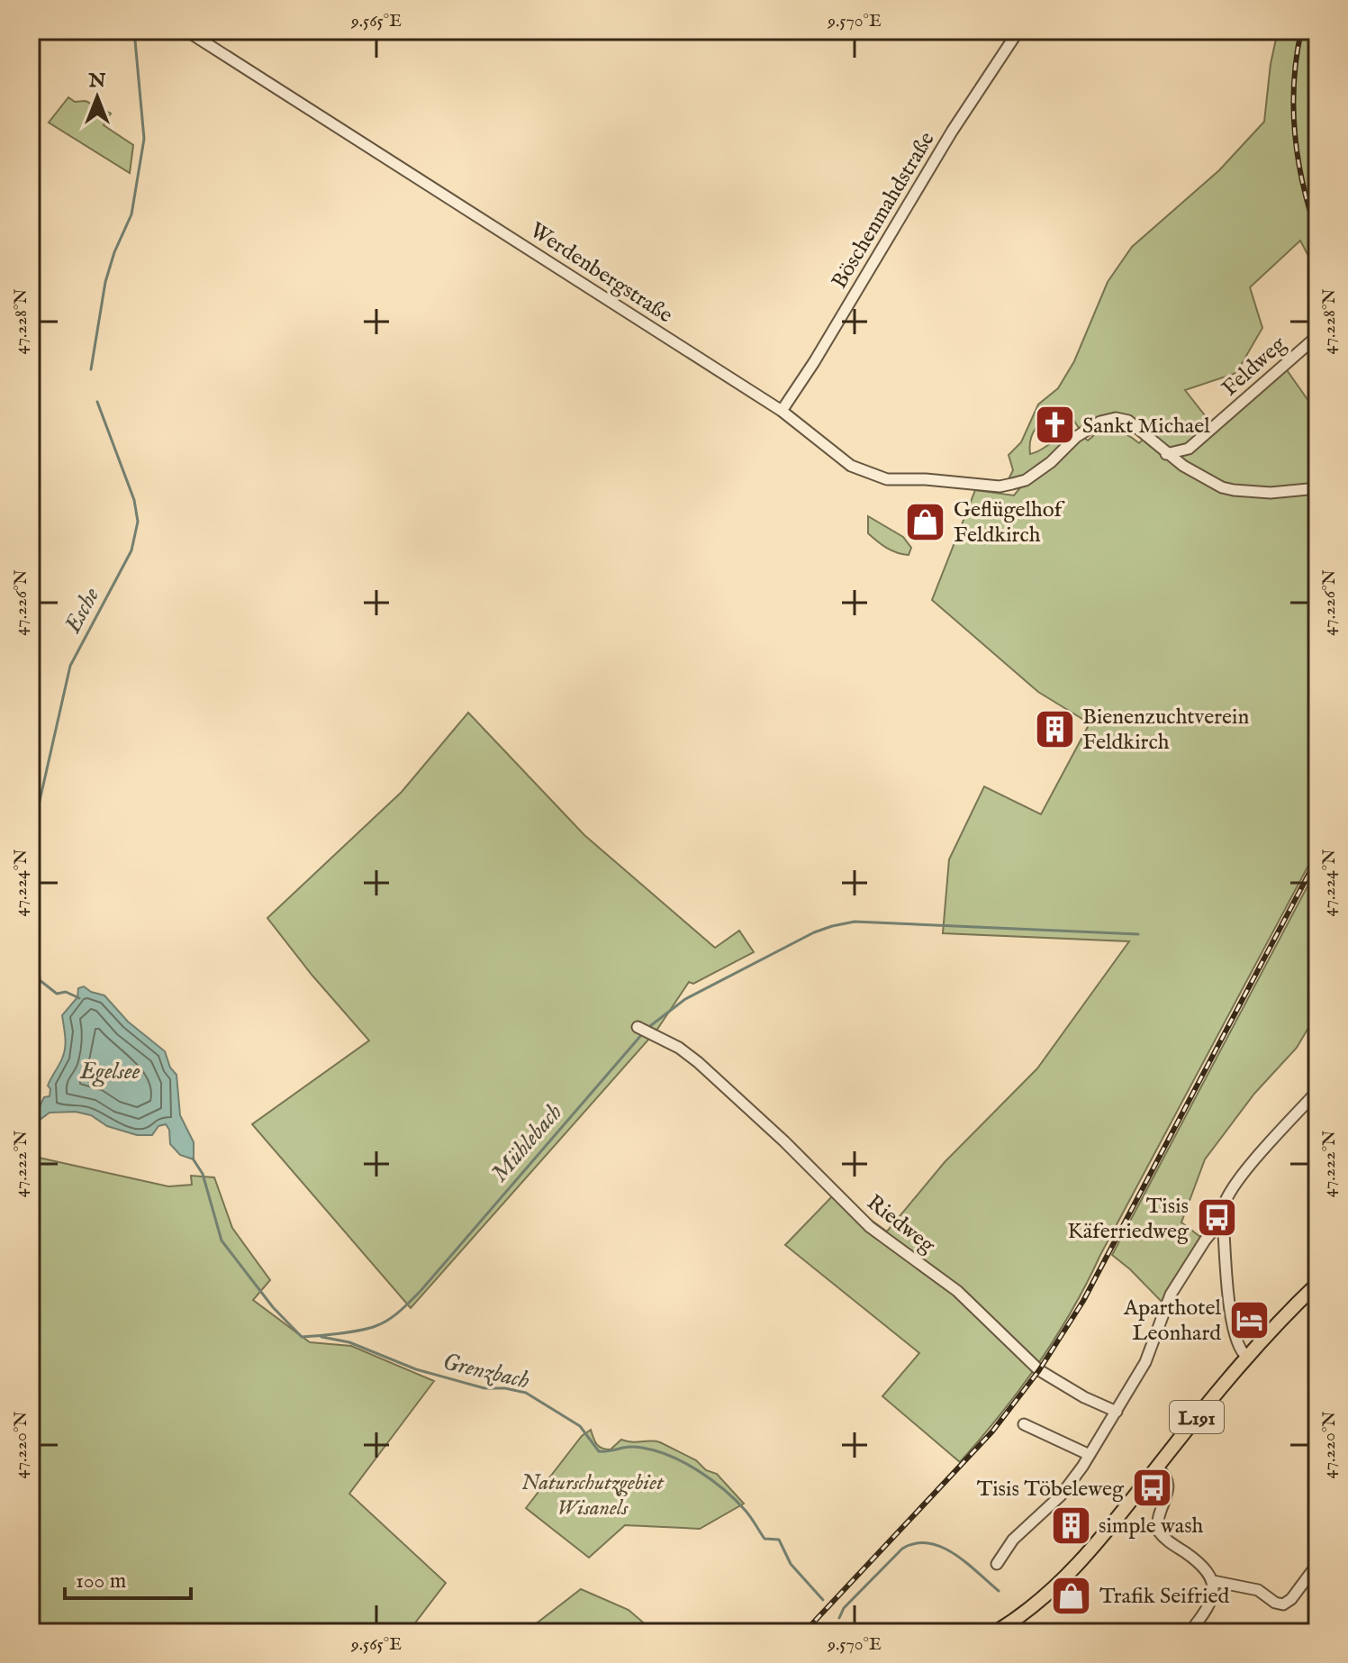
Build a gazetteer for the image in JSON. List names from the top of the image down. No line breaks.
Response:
{"streets":{"main road":["L191"],"street":["Böschenmahdstraße","Werdenbergstraße","Feldweg","Riedweg"]},"crossings":[["Böschenmahdstraße","Werdenbergstraße"],["Werdenbergstraße","Feldweg"]],"water":["Esche","Egelsee","Mühlebach","Grenzbach"],"parks":["Naturschutzgebiet Wisanels"],"places":{"church":["Sankt Michael"],"shop":["Geflügelhof Feldkirch","Trafik Seifried"],"building":["Bienenzuchtverein Feldkirch","simple wash"],"bus stop":["Tisis Käferriedweg","Tisis Töbeleweg"],"hotel":["Aparthotel Leonhard"]},"scale_bar":"100 m","north":"top","coordinates":["9.565°E","9.570°E","47.228°N","47.226°N","47.224°N","47.222°N","47.220°N"]}
